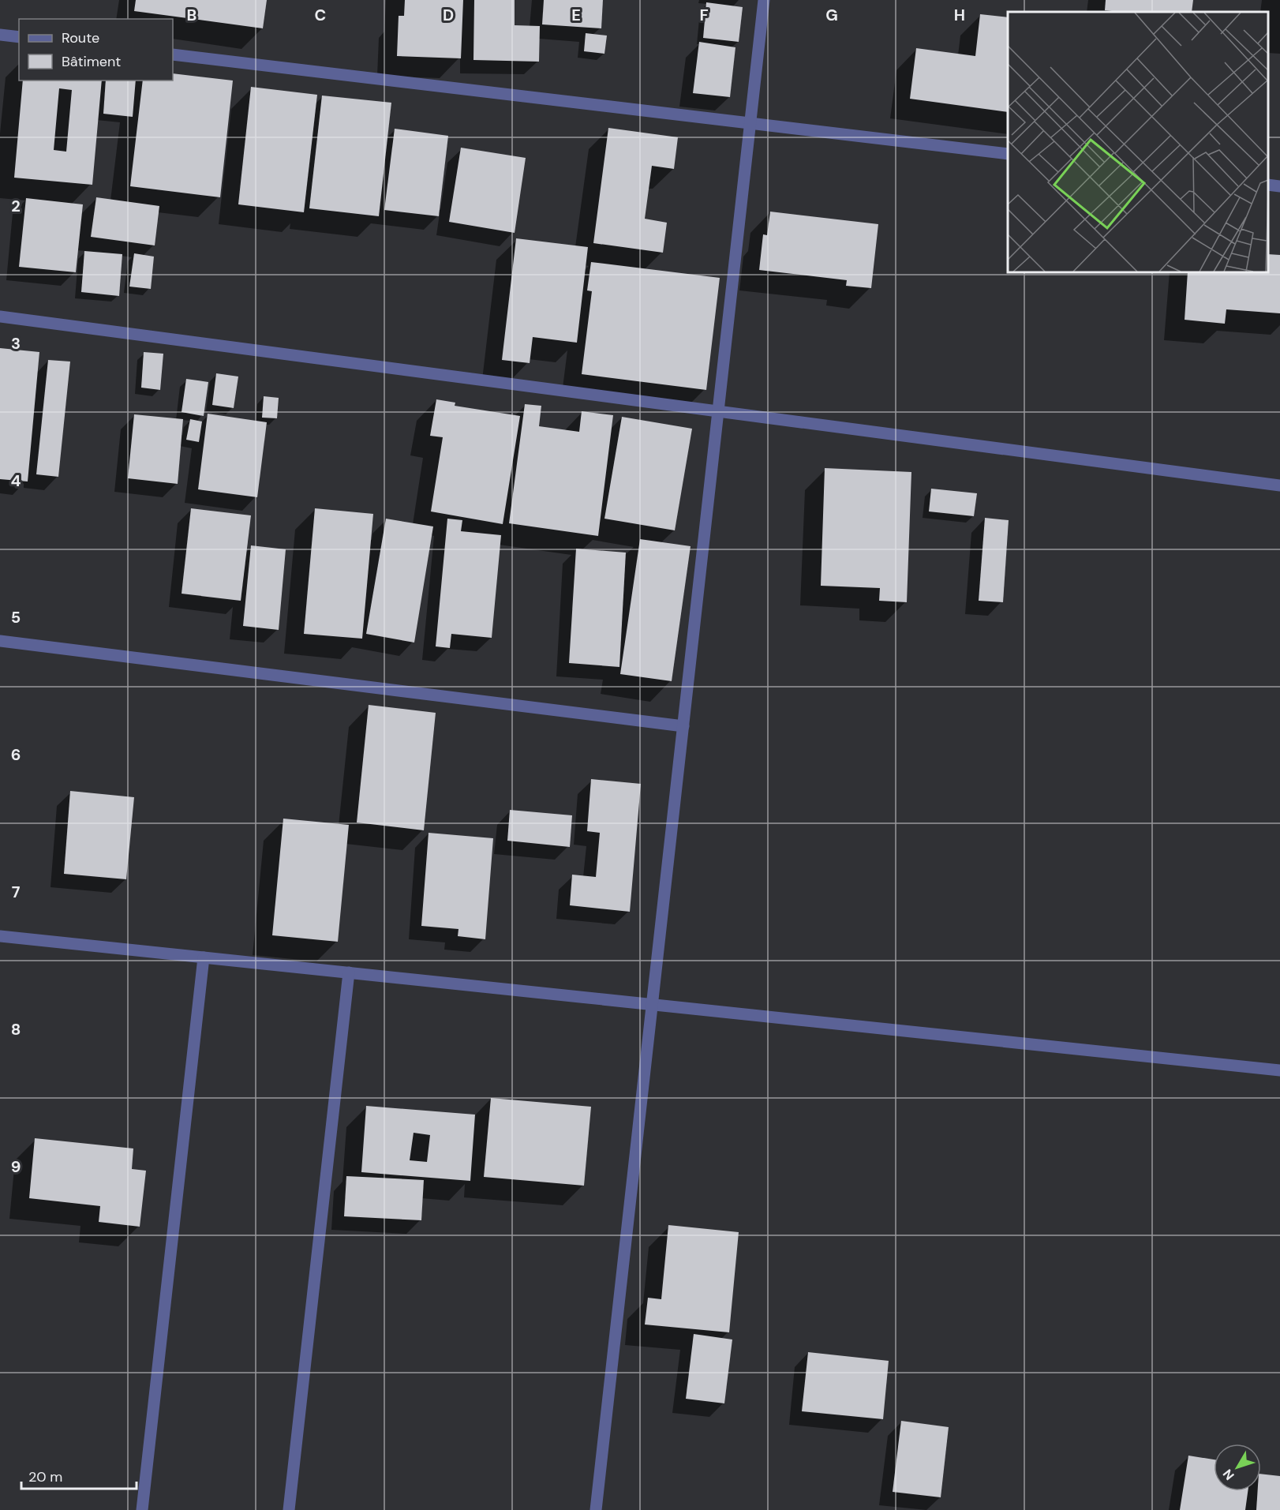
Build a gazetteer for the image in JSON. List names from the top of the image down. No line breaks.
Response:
{"legend":["Route","Bâtiment"],"scale_bar":"20 m","north":"bottom left","grid":{"columns":["B","C","D","E","F","G","H"],"rows":["2","3","4","5","6","7","8","9"]}}
